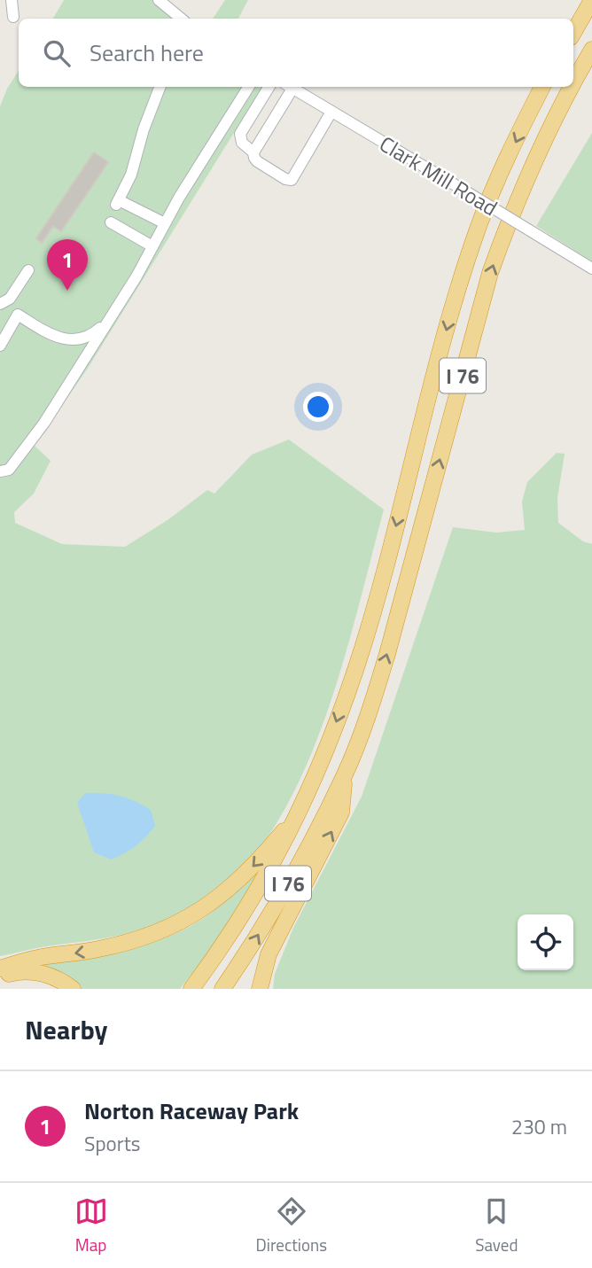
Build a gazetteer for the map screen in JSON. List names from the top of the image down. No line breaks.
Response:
{"streets":{"highway":["I 76"],"street":["Clark Mill Road"]},"page":{"search":"Search here","pins":"1","heading":"Nearby","list":[{"mark":"1","name":"Norton Raceway Park","note":"Sports","value":"230 m"}],"nav":["Map","Directions","Saved"]}}
